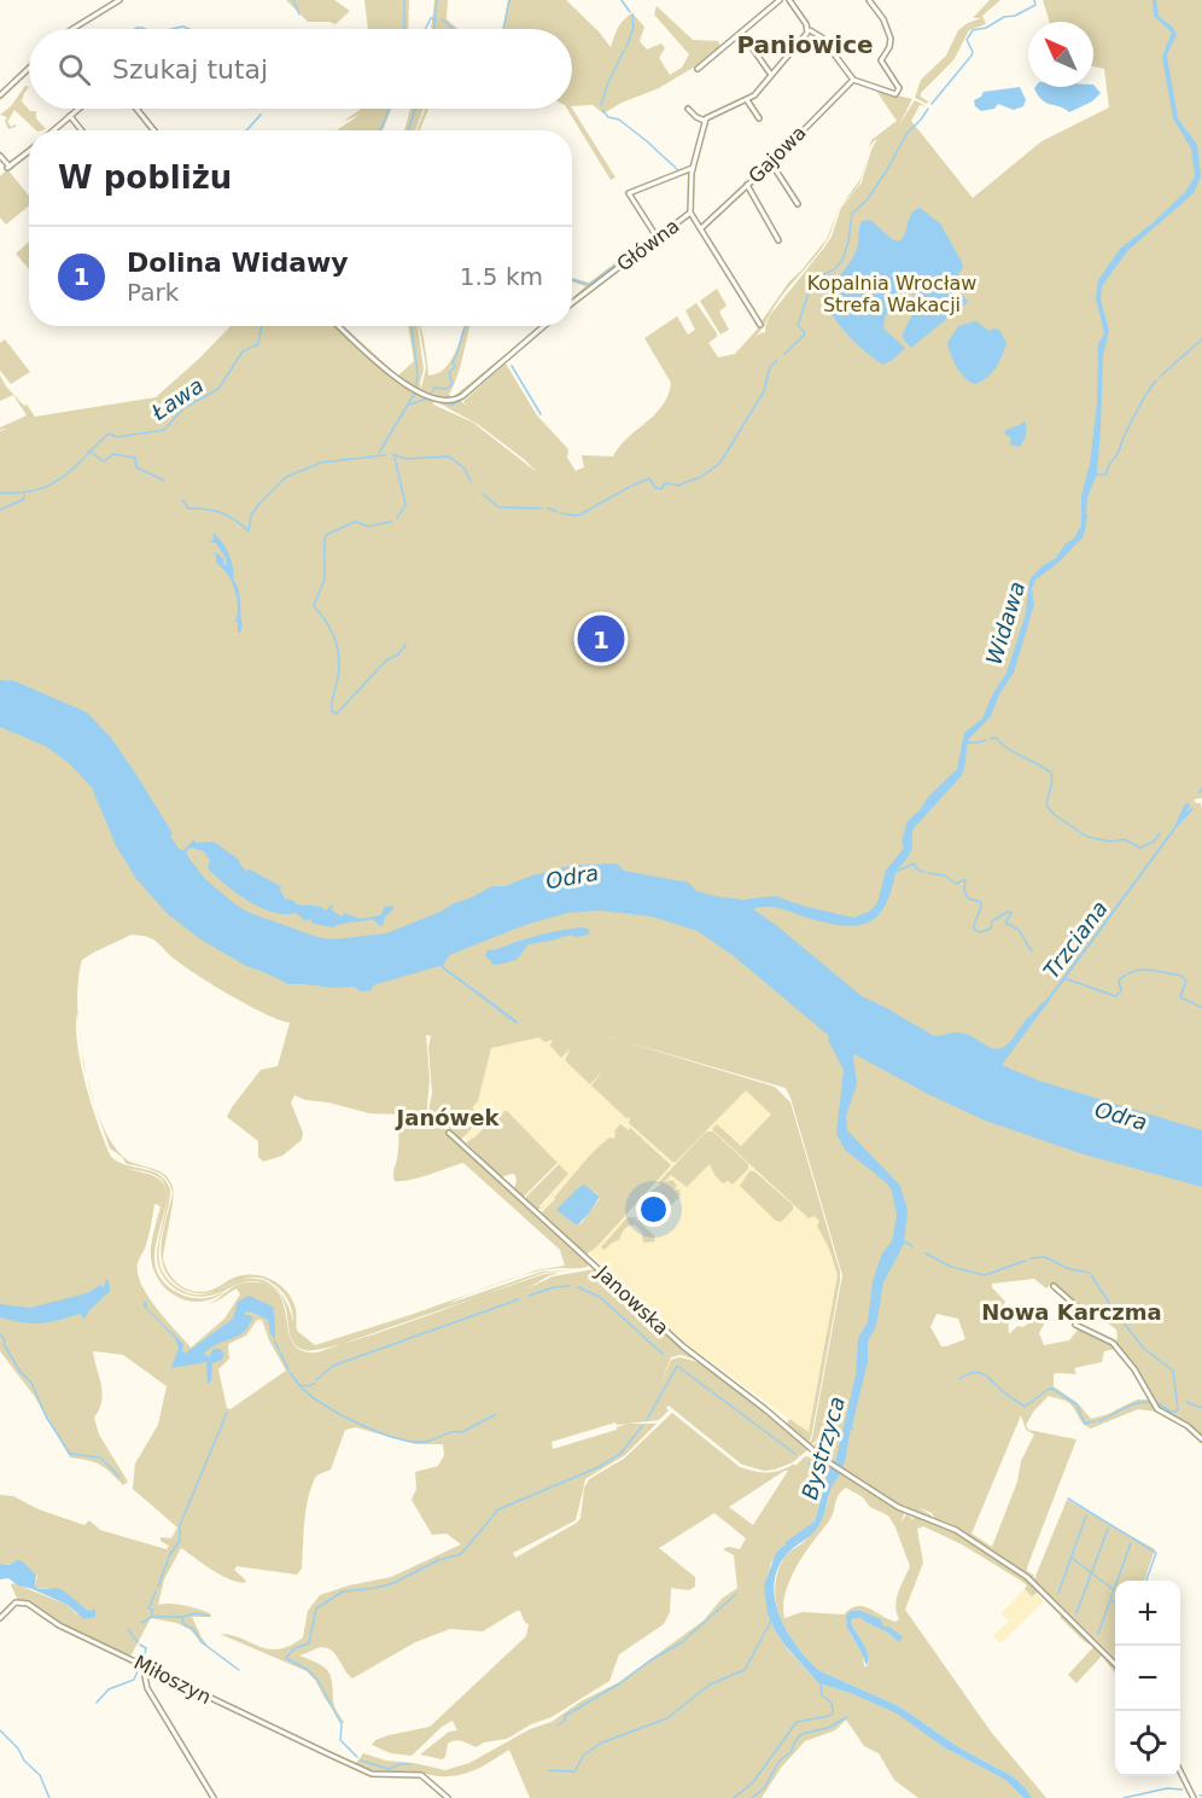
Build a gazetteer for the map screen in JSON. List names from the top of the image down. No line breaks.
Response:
{"streets":{"street":["Gajowa","Główna","Janowska","Miłoszyn"]},"districts":["Paniowice","Janówek","Nowa Karczma"],"water":["Ława","Widawa","Odra","Trzciana","Bystrzyca"],"parks":["Kopalnia Wrocław Strefa Wakacji"],"north":"top left","page":{"search":"Szukaj tutaj","heading":"W pobliżu","list":[{"mark":"1","name":"Dolina Widawy","note":"Park","value":"1.5 km"}],"pins":"1","map_buttons":["+","−"]}}
